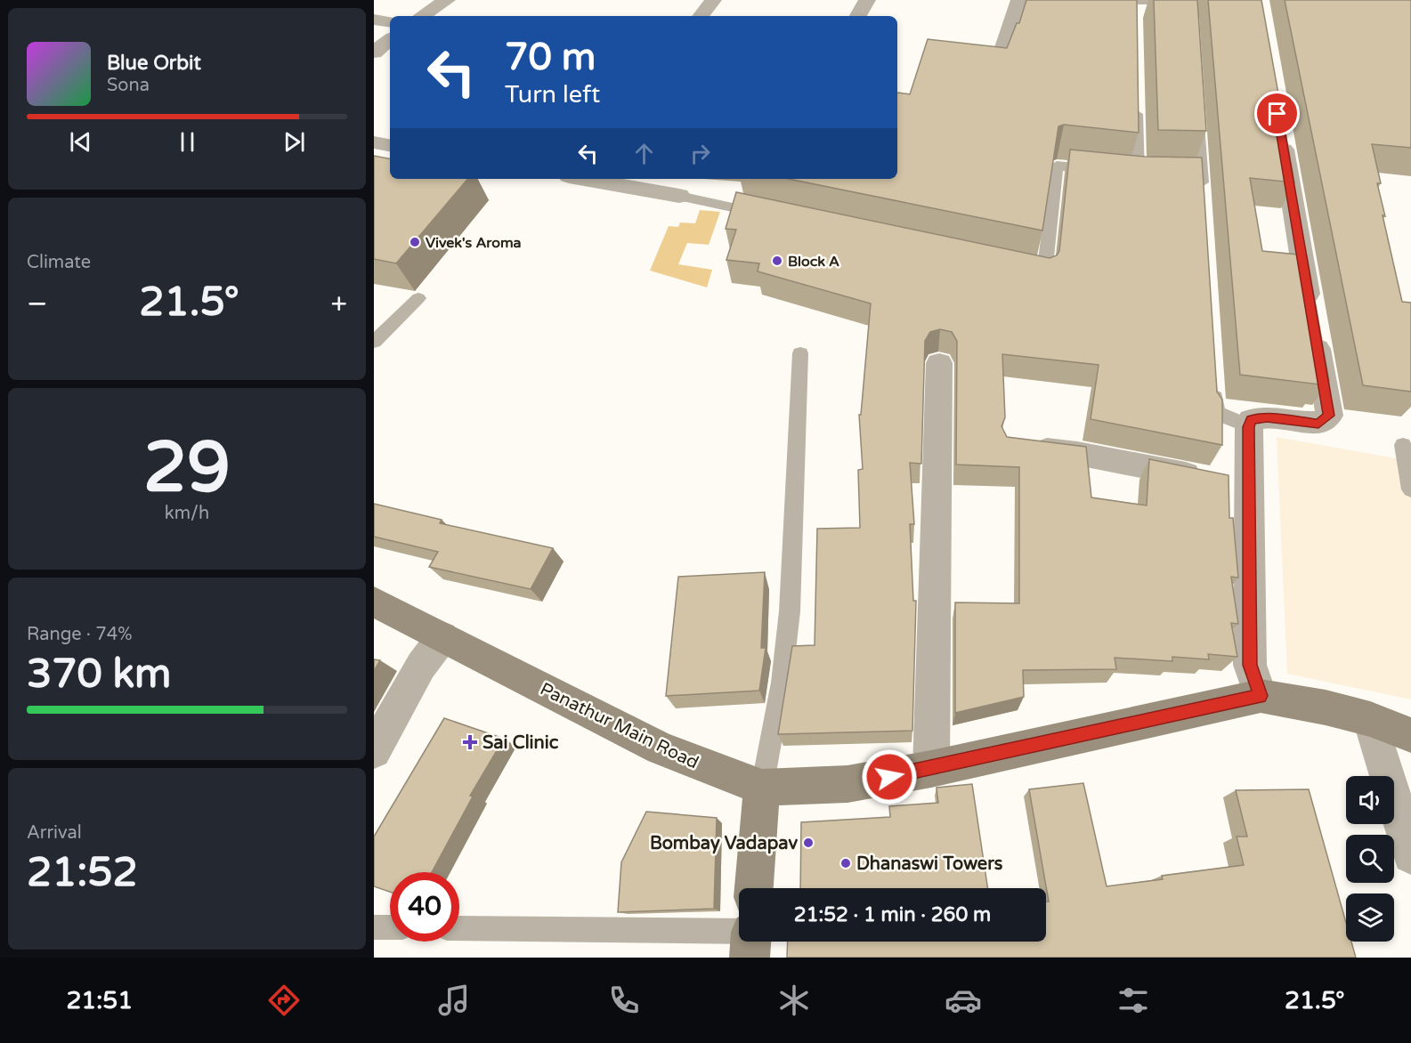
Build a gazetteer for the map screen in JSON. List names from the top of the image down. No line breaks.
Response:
{"streets":{"street":["Panathur Main Road"]},"places":{"other":["Vivek's Aroma","Block A","Bombay Vadapav","Dhanaswi Towers"],"health":["Sai Clinic"]},"page":{"turn":["70 m","Turn left"],"song":["Blue Orbit","Sona"],"tile":["Climate",["29","km/h"],["Range · 74%","370 km"],["Arrival","21:52"]],"heat":["−","21.5°","+"],"limit":"40","trip":"21:52 · 1 min · 260 m","tabs":["21:51","21.5°"]}}
